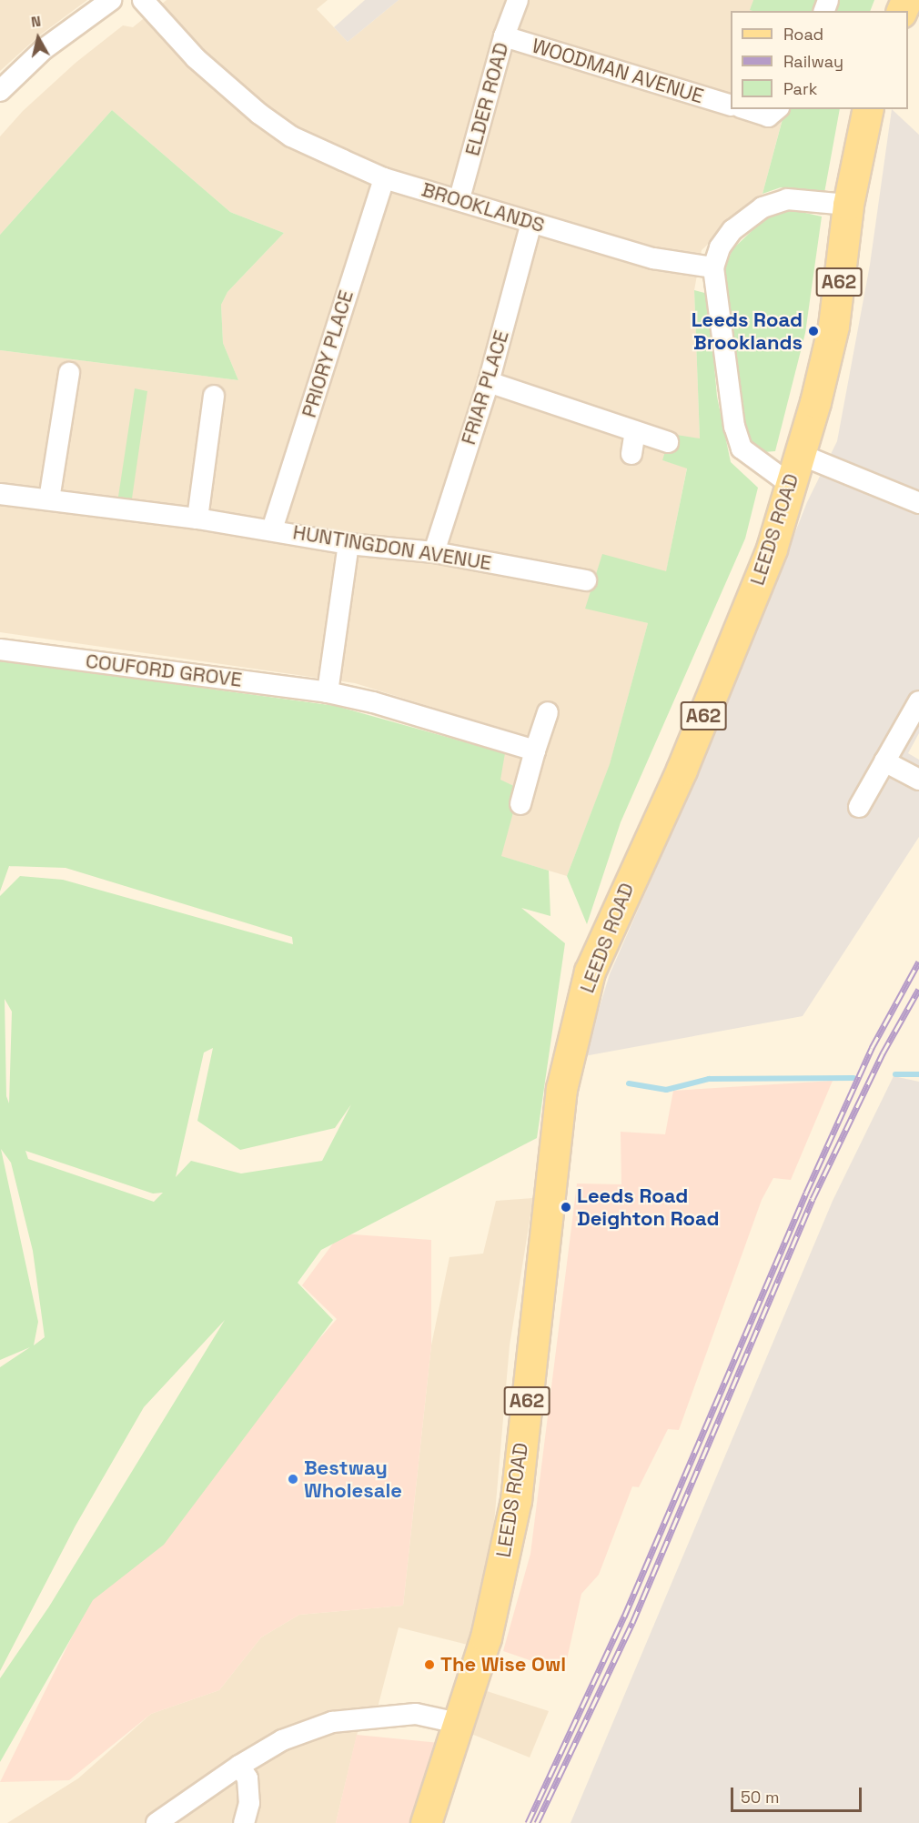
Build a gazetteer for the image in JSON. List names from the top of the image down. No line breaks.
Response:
{"streets":{"main road":["A62","LEEDS ROAD"],"street":["WOODMAN AVENUE","ELDER ROAD","BROOKLANDS","PRIORY PLACE","FRIAR PLACE","HUNTINGDON AVENUE","COUFORD GROVE"]},"crossings":[["WOODMAN AVENUE","ELDER ROAD"],["ELDER ROAD","BROOKLANDS"],["BROOKLANDS","PRIORY PLACE"],["BROOKLANDS","FRIAR PLACE"],["PRIORY PLACE","HUNTINGDON AVENUE"],["FRIAR PLACE","HUNTINGDON AVENUE"]],"places":["Leeds Road Brooklands","Leeds Road Deighton Road","Bestway Wholesale","The Wise Owl"],"legend":["Road","Railway","Park"],"scale_bar":"50 m","north":"top"}
